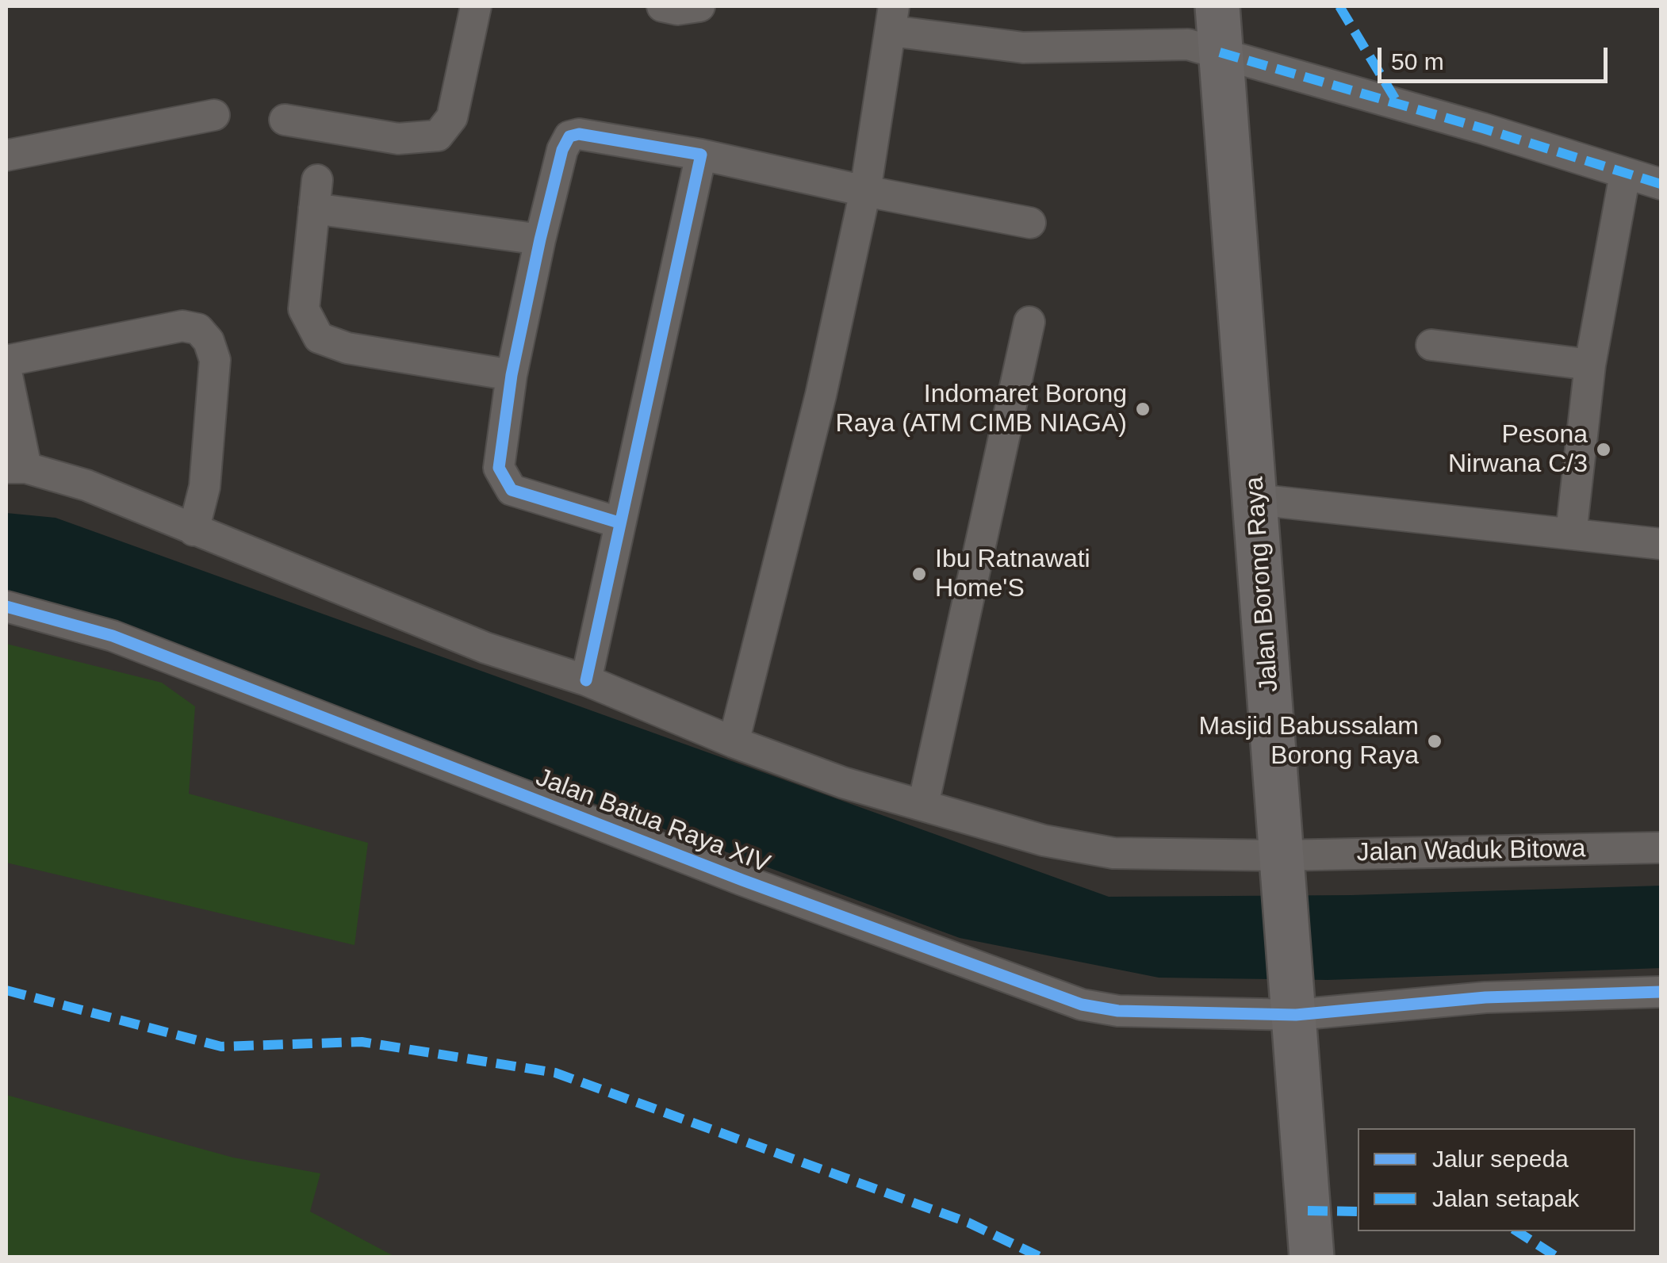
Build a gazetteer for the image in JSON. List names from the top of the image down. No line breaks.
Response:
{"streets":{"main road":["Jalan Borong Raya"],"street":["Jalan Batua Raya XIV","Jalan Waduk Bitowa"]},"crossings":[["Jalan Borong Raya","Jalan Batua Raya XIV"],["Jalan Borong Raya","Jalan Waduk Bitowa"]],"places":["Indomaret Borong Raya (ATM CIMB NIAGA)","Pesona Nirwana C/3","Ibu Ratnawati Home'S","Masjid Babussalam Borong Raya"],"legend":["Jalur sepeda","Jalan setapak"],"scale_bar":"50 m"}
